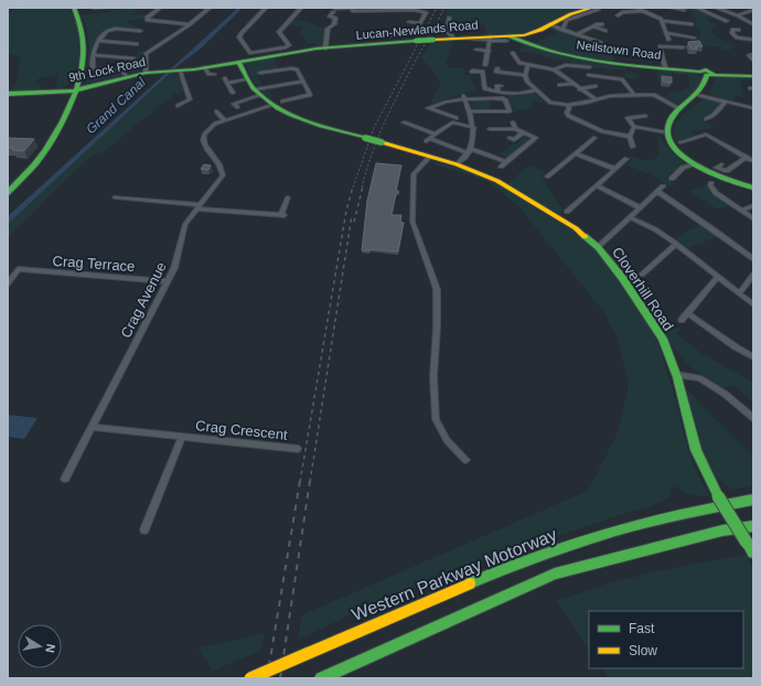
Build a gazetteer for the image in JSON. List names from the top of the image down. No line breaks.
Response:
{"streets":{"main road":["Lucan-Newlands Road","Neilstown Road","9th Lock Road","Cloverhill Road","Western Parkway Motorway"],"street":["Crag Terrace","Crag Avenue","Crag Crescent"]},"crossings":[["Lucan-Newlands Road","Neilstown Road"],["Lucan-Newlands Road","9th Lock Road"],["Lucan-Newlands Road","Cloverhill Road"],["9th Lock Road","Cloverhill Road"],["Crag Terrace","Crag Avenue"],["Cloverhill Road","Crag Avenue"],["Crag Avenue","Crag Crescent"]],"water":["Grand Canal"],"legend":["Fast","Slow"],"north":"right"}
